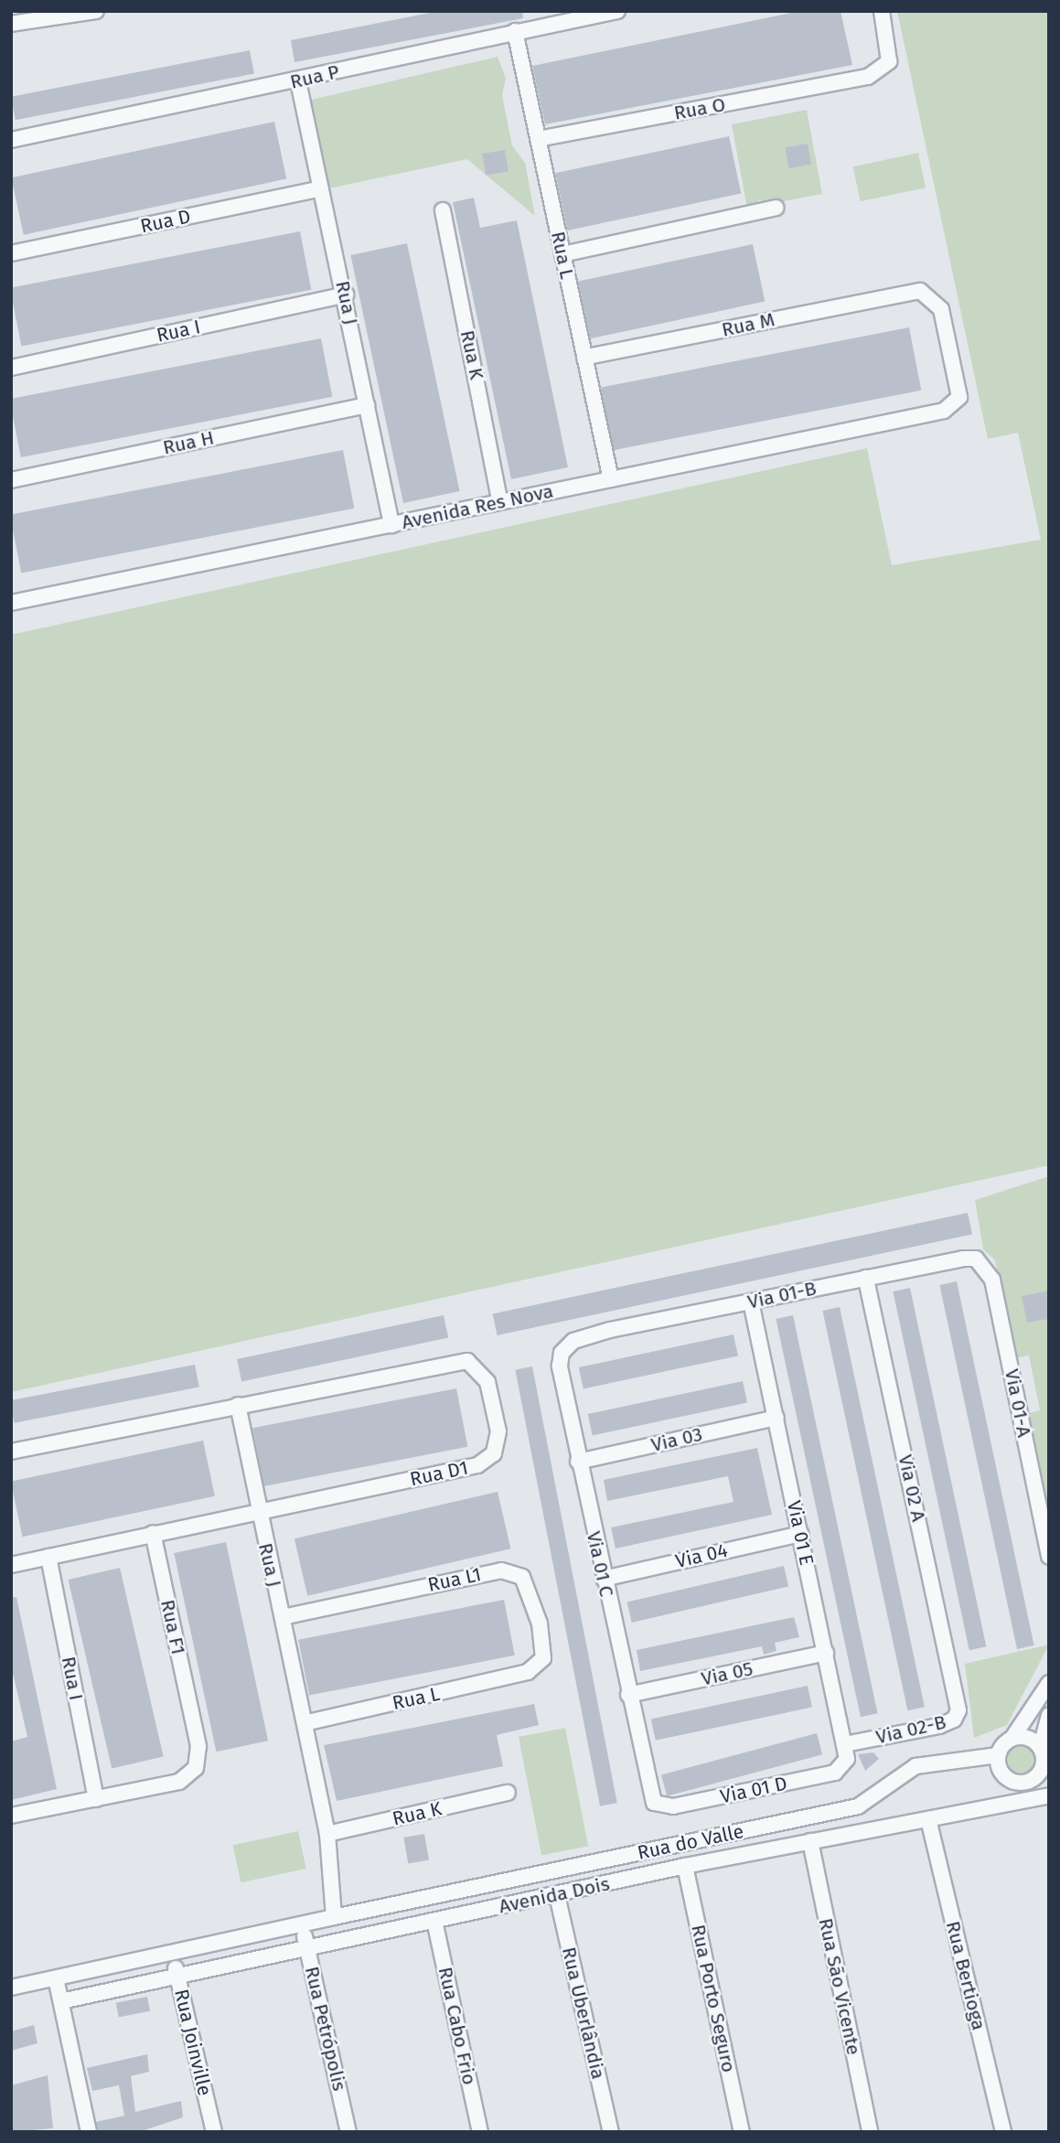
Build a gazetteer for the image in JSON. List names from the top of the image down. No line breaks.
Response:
{"streets":{"street":["Rua P","Rua O","Rua D","Rua L","Rua J","Rua M","Rua I","Rua K","Rua H","Avenida Res Nova","Via 01-B","Via 01-A","Via 03","Rua D1","Via 02 A","Via 01 E","Via 04","Via 01 C","Rua L1","Rua F1","Via 05","Via 02-B","Via 01 D","Rua do Valle","Avenida Dois","Rua Bertioga","Rua São Vicente","Rua Porto Seguro","Rua Uberlândia","Rua Cabo Frio","Rua Petrópolis","Rua Joinville"]},"crossings":[["Rua P","Rua L"],["Rua P","Rua J"],["Rua O","Rua L"],["Rua D","Rua J"],["Rua L","Rua J"],["Rua L","Rua M"],["Rua L","Avenida Res Nova"],["Rua L","Rua L1"],["Rua J","Rua I"],["Rua J","Rua K"],["Rua J","Rua H"],["Rua J","Avenida Res Nova"],["Rua J","Rua D1"],["Rua J","Rua L1"],["Rua J","Rua do Valle"],["Rua M","Avenida Res Nova"],["Rua I","Rua D1"],["Rua I","Rua F1"],["Rua K","Avenida Res Nova"],["Via 01-B","Via 01-A"],["Via 01-B","Via 02 A"],["Via 01-B","Via 01 E"],["Via 01-B","Via 01 C"],["Via 03","Via 01 E"],["Via 03","Via 01 C"],["Rua D1","Rua F1"],["Via 02 A","Via 02-B"],["Via 01 E","Via 04"],["Via 01 E","Via 05"],["Via 01 E","Via 02-B"],["Via 01 E","Via 01 D"],["Via 04","Via 01 C"],["Via 01 C","Via 05"],["Via 01 C","Via 01 D"],["Rua do Valle","Rua Petrópolis"],["Rua do Valle","Rua Joinville"],["Avenida Dois","Rua Bertioga"],["Avenida Dois","Rua São Vicente"],["Avenida Dois","Rua Porto Seguro"],["Avenida Dois","Rua Uberlândia"],["Avenida Dois","Rua Cabo Frio"],["Avenida Dois","Rua Petrópolis"],["Avenida Dois","Rua Joinville"]]}
